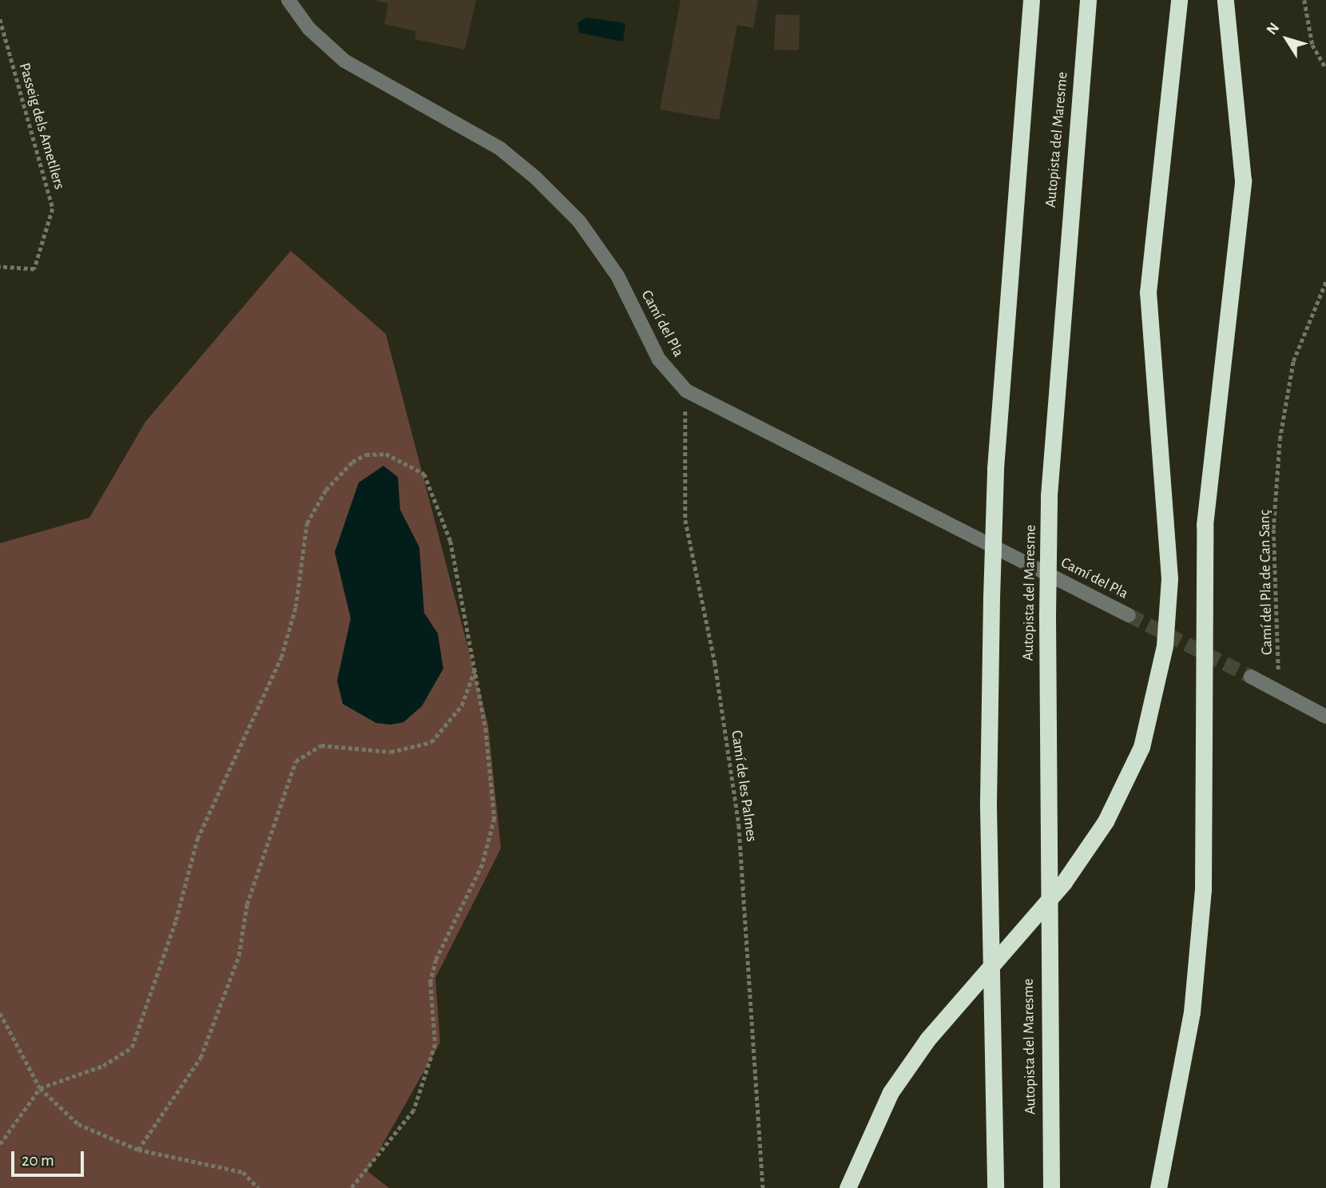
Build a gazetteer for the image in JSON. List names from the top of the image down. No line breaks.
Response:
{"streets":{"highway":["Autopista del Maresme"],"street":["Camí del Pla"],"path":["Passeig dels Ametllers","Camí del Pla de Can Sanç","Camí de les Palmes"]},"crossings":[["Camí del Pla","Camí de les Palmes"]],"scale_bar":"20 m","north":"top left"}
